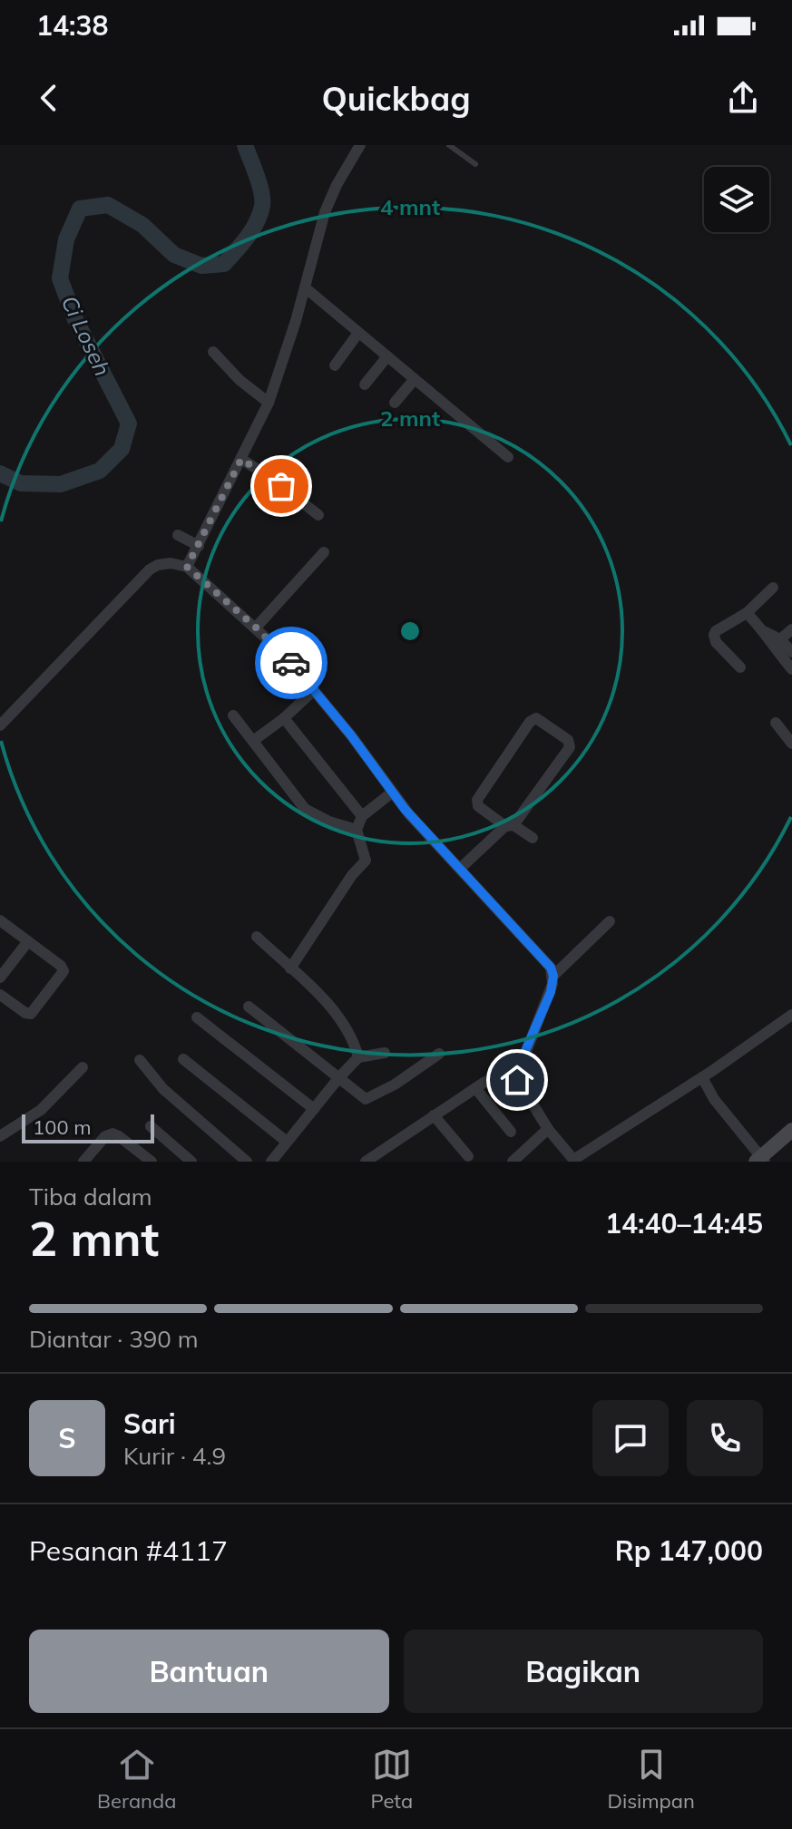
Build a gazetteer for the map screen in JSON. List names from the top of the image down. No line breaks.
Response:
{"water":["Ci Loseh"],"scale_bar":"100 m","page":{"status":"14:38","header":"Quickbag","scale":"100 m","heading":["2 mnt","Tiba dalam","14:40–14:45"],"panel":["Sari","Kurir · 4.9","Pesanan #4117","Rp 147,000"],"bar":"Diantar · 390 m","round":"S","buttons":["Bantuan","Bagikan"],"tabs":["Beranda","Peta","Disimpan"]},"rings":["4 mnt","2 mnt"]}
